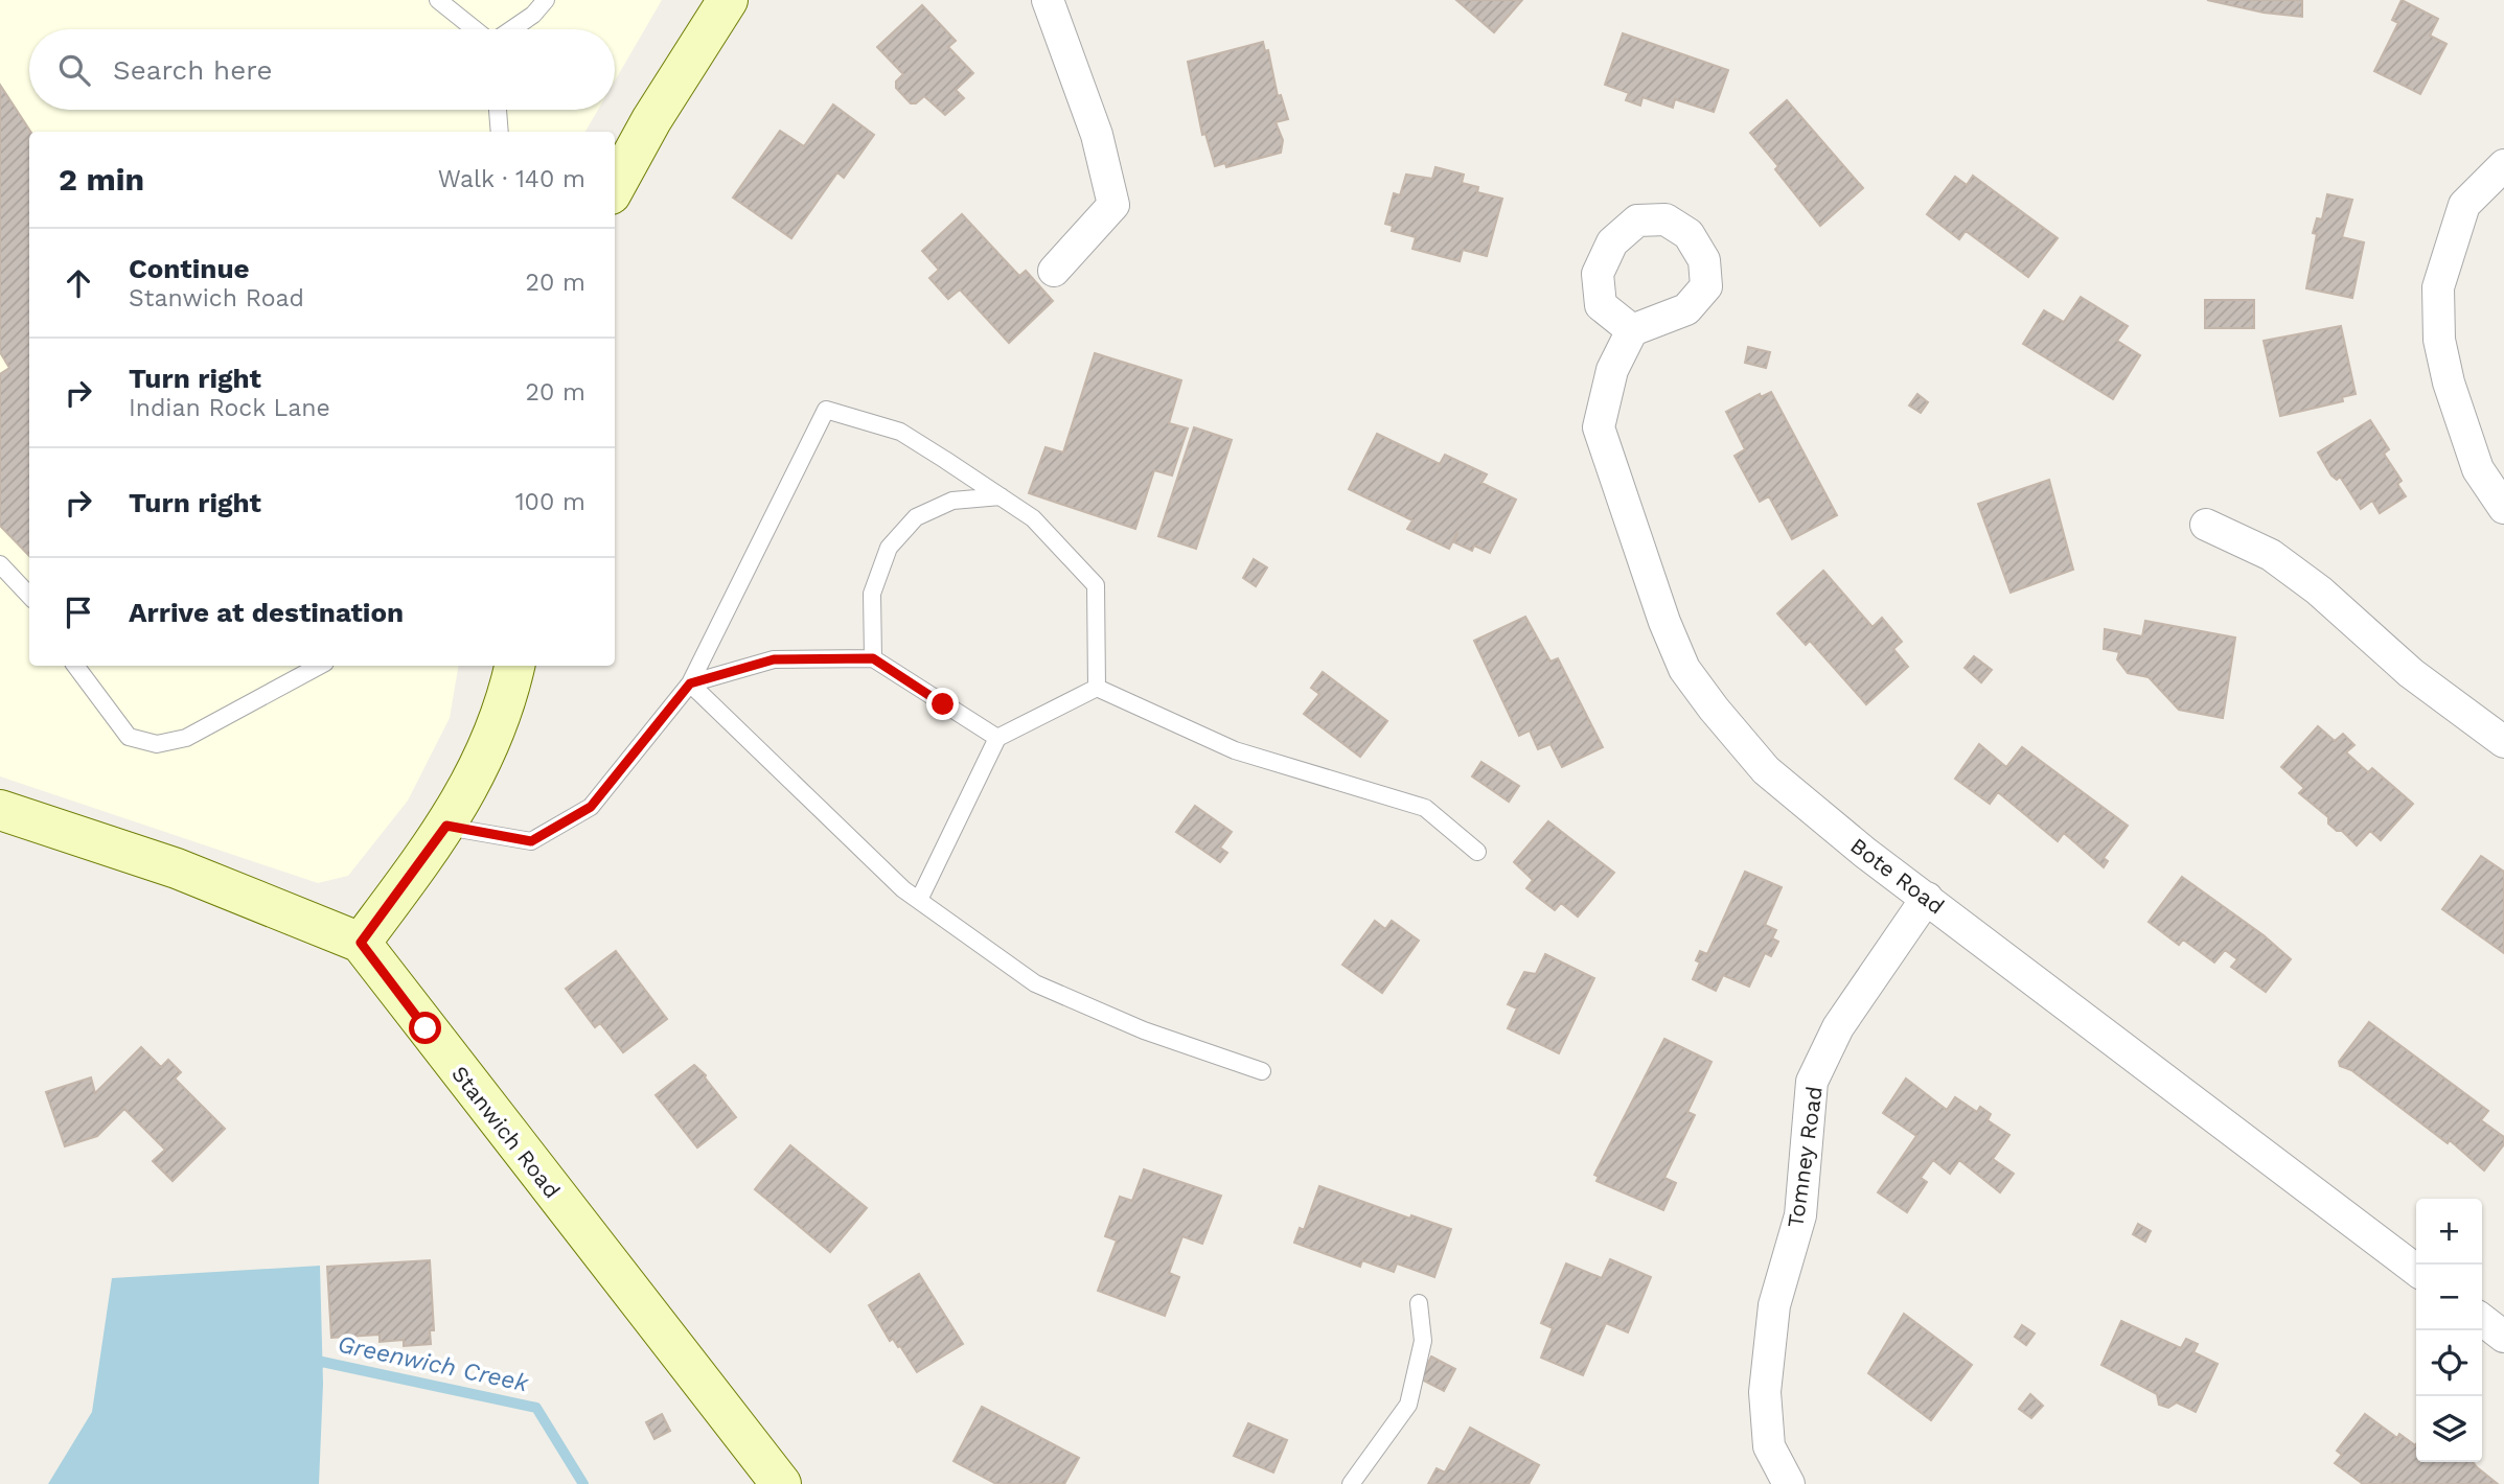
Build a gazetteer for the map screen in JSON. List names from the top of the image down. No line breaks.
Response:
{"streets":{"street":["Bote Road","Stanwich Road","Tomney Road"]},"crossings":[["Bote Road","Tomney Road"]],"water":["Greenwich Creek"],"page":{"search":"Search here","heading":["2 min","Walk · 140 m"],"list":[["Continue","Stanwich Road","20 m"],["Turn right","Indian Rock Lane","20 m"],["Turn right","100 m"],"Arrive at destination"],"map_buttons":["+","−"]}}
